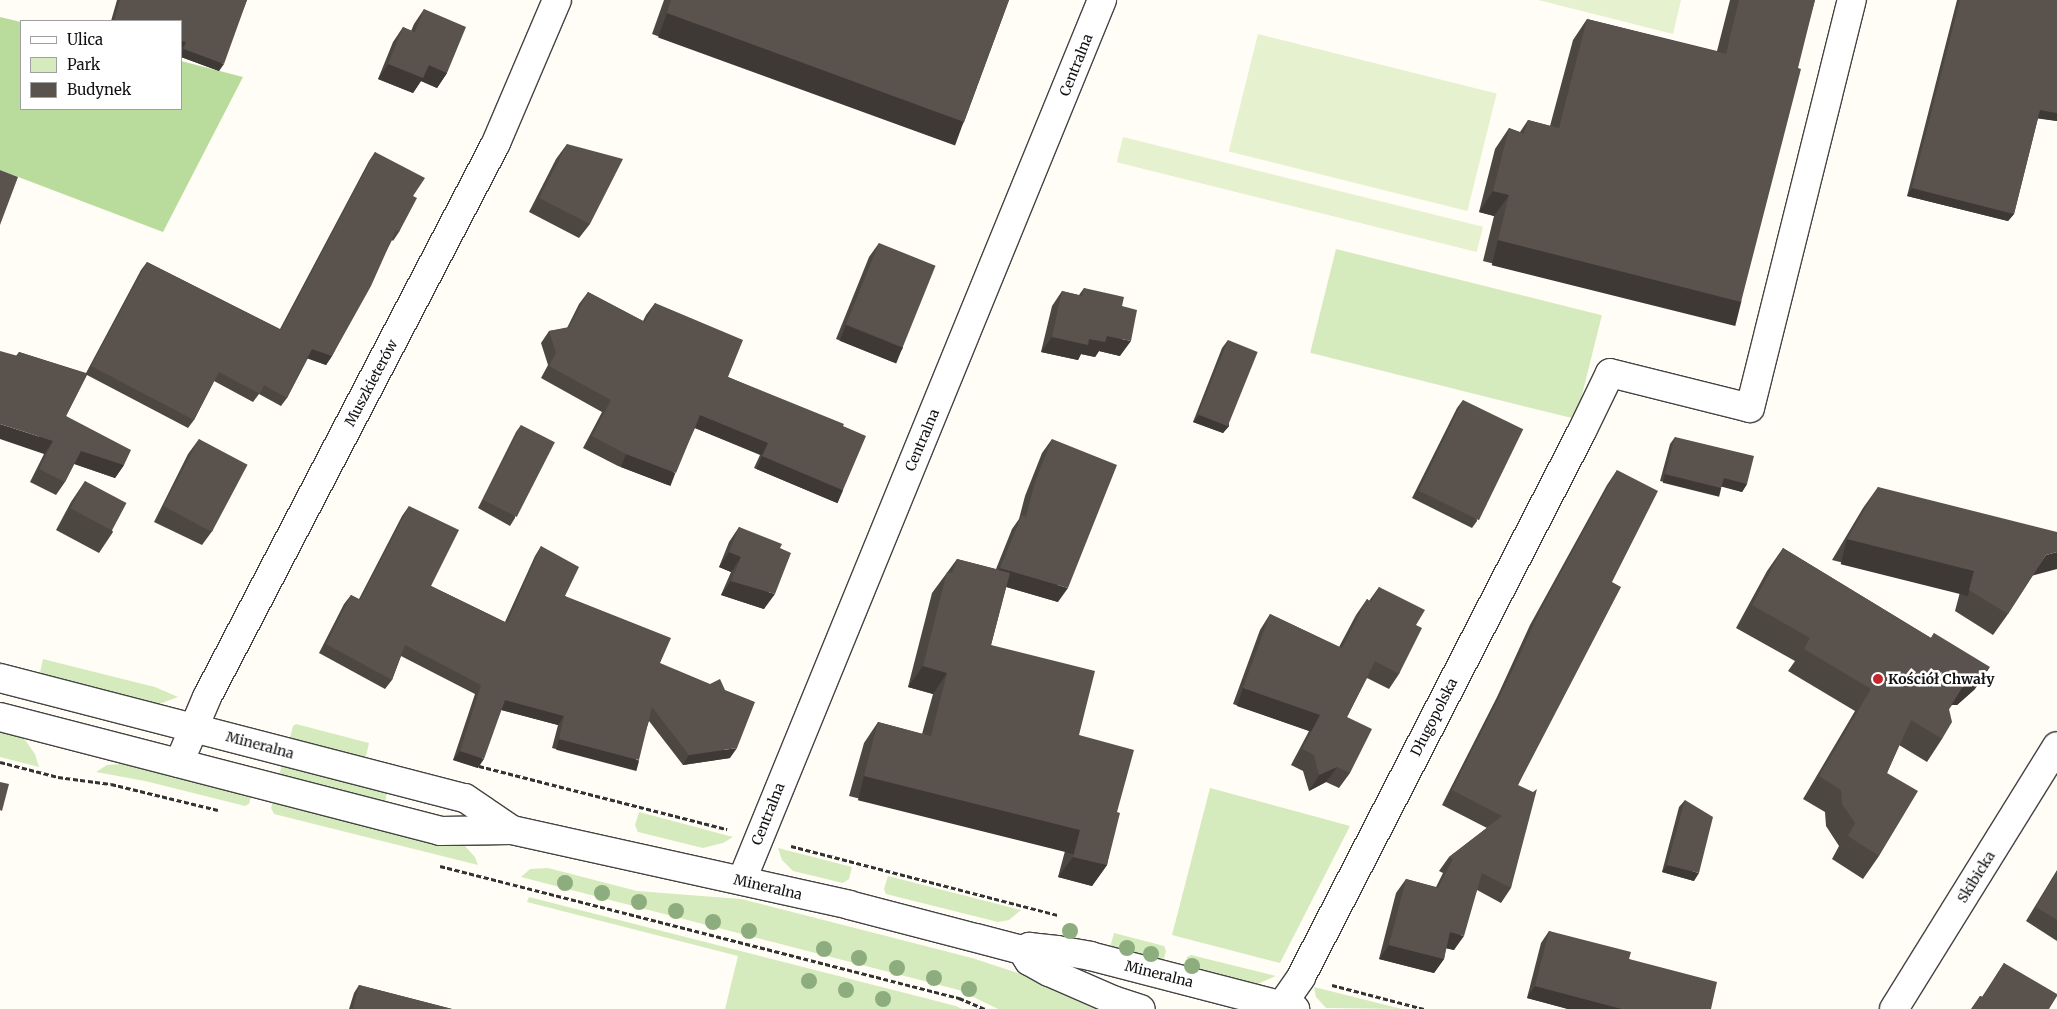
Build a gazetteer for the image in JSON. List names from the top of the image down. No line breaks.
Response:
{"streets":{"street":["Centralna","Muszkieterów","Długopolska","Mineralna","Skibicka"]},"crossings":[["Centralna","Mineralna"],["Muszkieterów","Mineralna"],["Długopolska","Mineralna"]],"places":["Kościół Chwały"],"legend":["Ulica","Park","Budynek"]}
